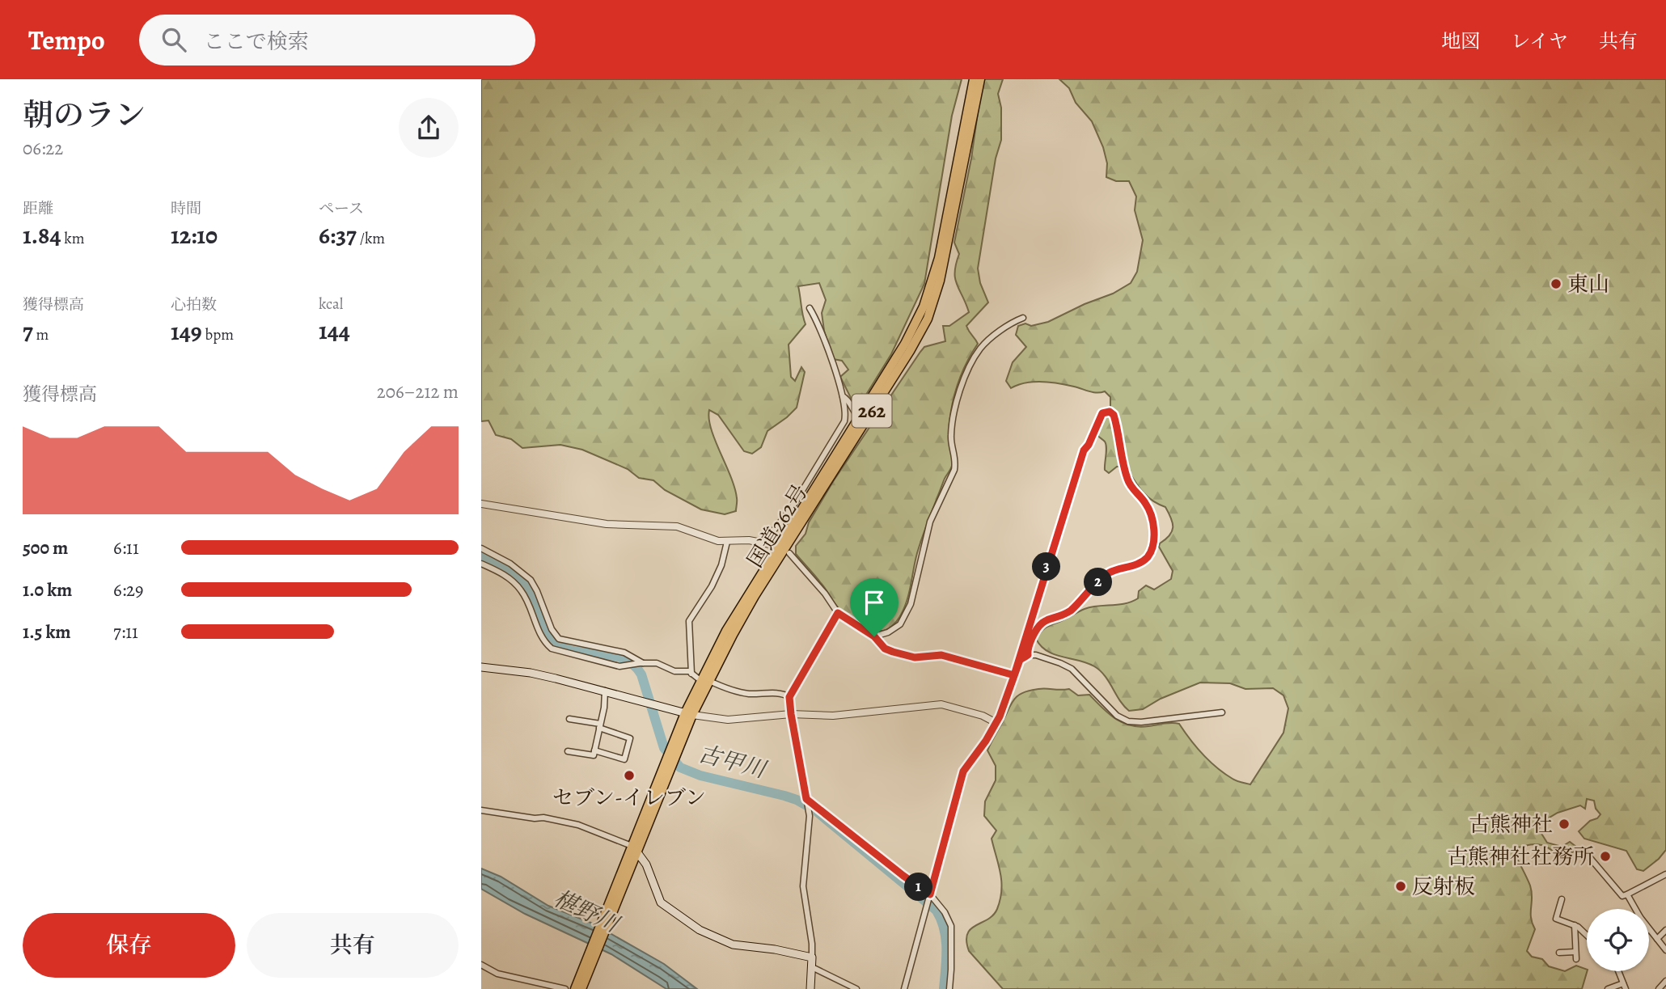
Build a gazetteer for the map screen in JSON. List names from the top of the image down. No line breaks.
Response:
{"streets":{"highway":["262","国道262号"]},"water":["古甲川","椹野川"],"places":["東山","セブン-イレブン","古熊神社","古熊神社社務所","反射板"],"page":{"header":"Tempo","search":"ここで検索","nav":["地図","レイヤ","共有"],"heading":["朝のラン","06:22"],"stats":[["距離","1.84 km"],["時間","12:10"],["ペース","6:37 /km"],["獲得標高","7 m"],["心拍数","149 bpm"],["kcal","144"]],"chart":["獲得標高","206–212 m"],"list":[{"name":"500 m","note":"6:11"},{"name":"1.0 km","note":"6:29"},{"name":"1.5 km","note":"7:11"}],"pins":["3","2","1"],"buttons":["保存","共有"]}}
